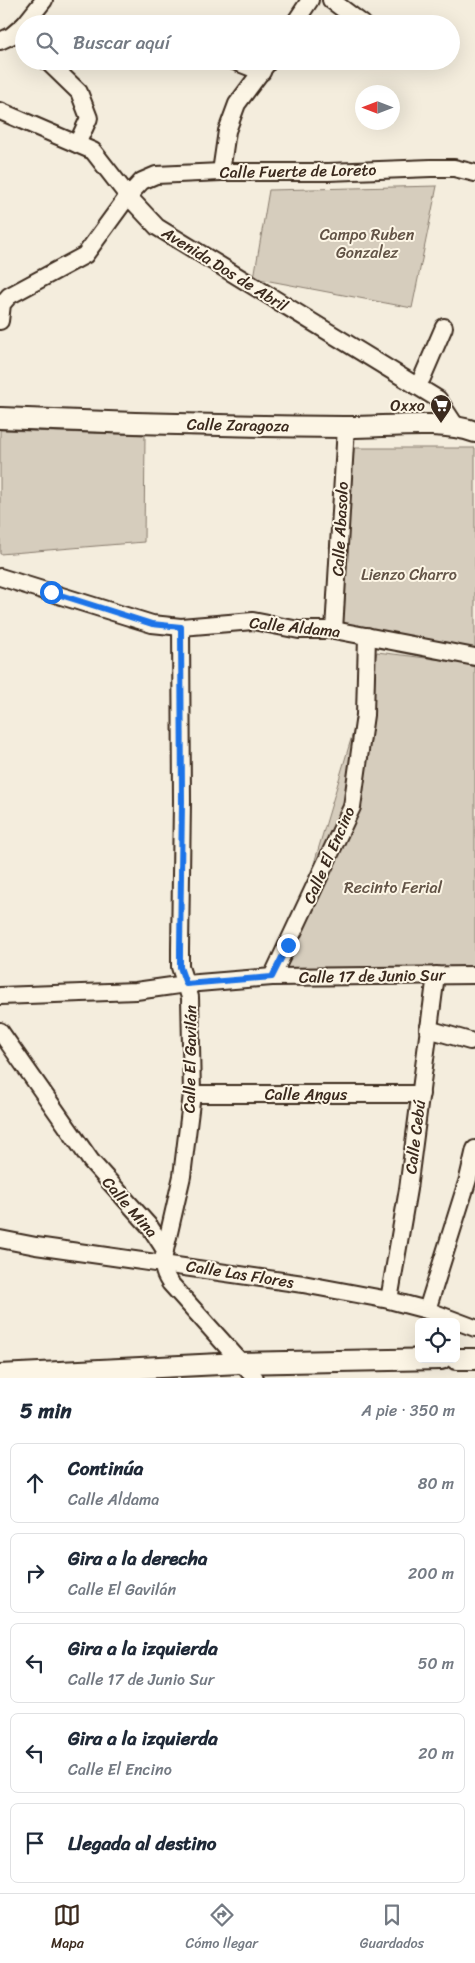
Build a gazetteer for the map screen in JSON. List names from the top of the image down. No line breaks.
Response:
{"streets":{"main road":["Calle Zaragoza"],"street":["Calle Fuerte de Loreto","Avenida Dos de Abril","Calle Abasolo","Calle Aldama","Calle El Encino","Calle 17 de Junio Sur","Calle El Gavilán","Calle Angus","Calle Cebú","Calle Mina","Calle Las Flores"]},"crossings":[["Calle Fuerte de Loreto","Avenida Dos de Abril"],["Avenida Dos de Abril","Calle Zaragoza"],["Calle Zaragoza","Calle Abasolo"],["Calle Abasolo","Calle Aldama"],["Calle Aldama","Calle El Encino"],["Calle Aldama","Calle El Gavilán"],["Calle El Encino","Calle 17 de Junio Sur"],["Calle 17 de Junio Sur","Calle El Gavilán"],["Calle 17 de Junio Sur","Calle Cebú"],["Calle El Gavilán","Calle Angus"],["Calle El Gavilán","Calle Mina"],["Calle El Gavilán","Calle Las Flores"],["Calle Angus","Calle Cebú"],["Calle Cebú","Calle Las Flores"],["Calle Mina","Calle Las Flores"]],"parks":["Campo Ruben Gonzalez","Lienzo Charro","Recinto Ferial"],"places":{"supermarket":["Oxxo"]},"north":"left","page":{"search":"Buscar aquí","heading":["5 min","A pie · 350 m"],"list":[["Continúa","Calle Aldama","80 m"],["Gira a la derecha","Calle El Gavilán","200 m"],["Gira a la izquierda","Calle 17 de Junio Sur","50 m"],["Gira a la izquierda","Calle El Encino","20 m"],"Llegada al destino"],"nav":["Mapa","Cómo llegar","Guardados"]}}
